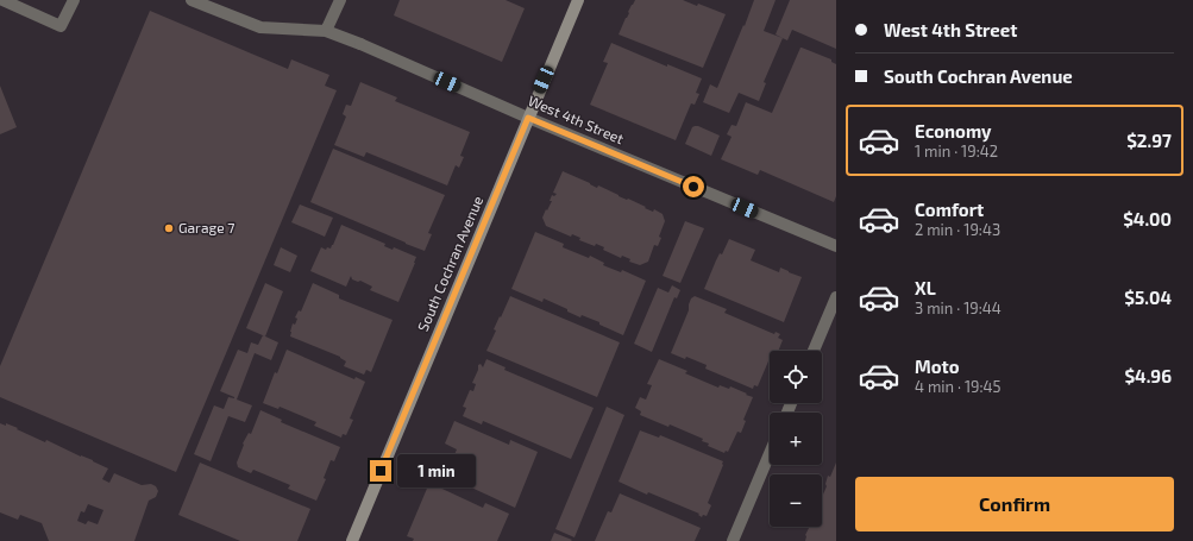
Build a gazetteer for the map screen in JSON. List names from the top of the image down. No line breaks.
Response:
{"streets":{"street":["West 4th Street","South Cochran Avenue"]},"crossings":[["West 4th Street","South Cochran Avenue"]],"places":["Garage 7"],"page":{"banner":["West 4th Street","South Cochran Avenue"],"list":[{"name":"Economy","note":"1 min · 19:42","value":"$2.97"},{"name":"Comfort","note":"2 min · 19:43","value":"$4.00"},{"name":"XL","note":"3 min · 19:44","value":"$5.04"},{"name":"Moto","note":"4 min · 19:45","value":"$4.96"}],"map_buttons":["+","−"],"bubble":"1 min","buttons":"Confirm"}}
